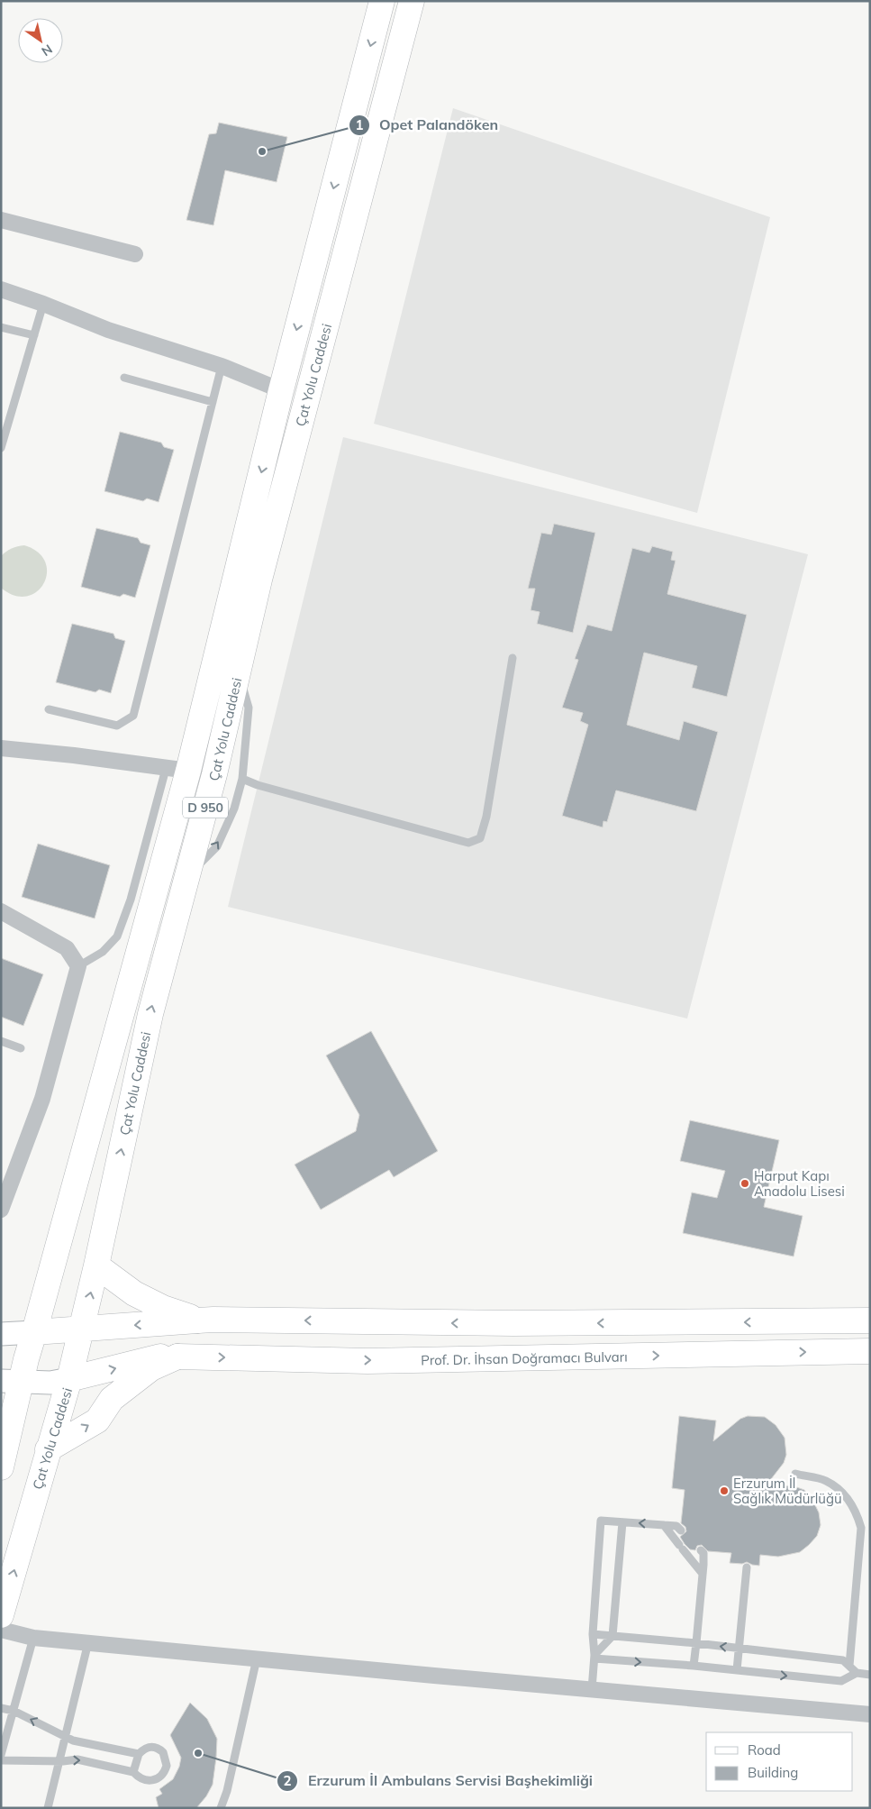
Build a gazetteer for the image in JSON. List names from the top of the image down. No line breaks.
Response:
{"streets":{"main road":["Çat Yolu Caddesi","D 950","Prof. Dr. İhsan Doğramacı Bulvarı"]},"crossings":[["Çat Yolu Caddesi","Prof. Dr. İhsan Doğramacı Bulvarı"]],"places":["Opet Palandöken","Harput Kapı Anadolu Lisesi","Erzurum İl Sağlık Müdürlüğü","Erzurum İl Ambulans Servisi Başhekimliği"],"legend":["Road","Building"],"north":"bottom right"}
